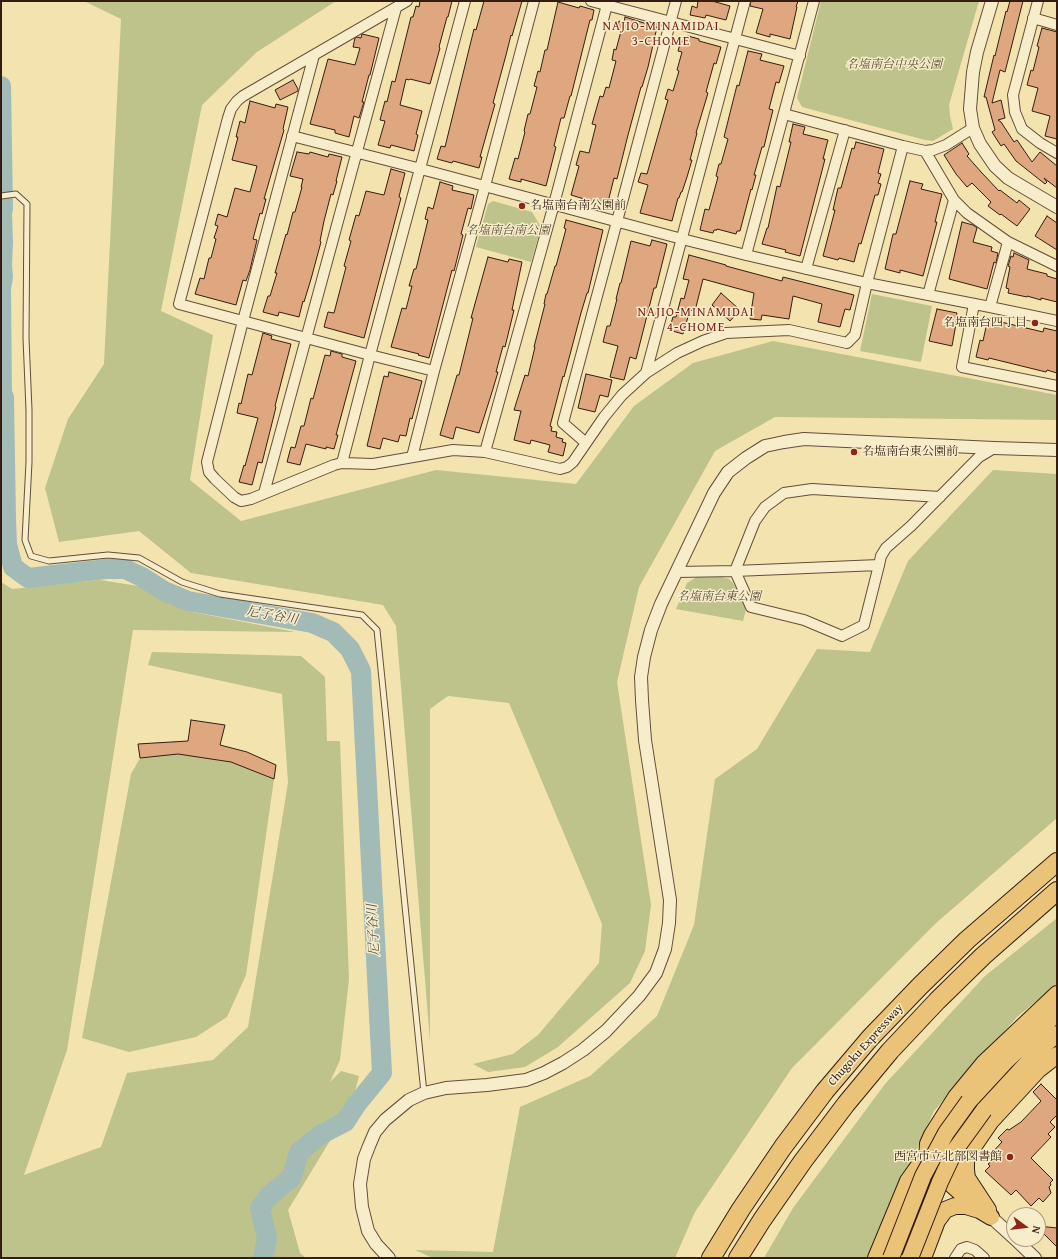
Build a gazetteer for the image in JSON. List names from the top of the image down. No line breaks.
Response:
{"streets":{"highway":["Chugoku Expressway"]},"districts":["NAJIO-MINAMIDAI 3-CHOME","NAJIO-MINAMIDAI 4-CHOME"],"water":["尼子谷川"],"parks":["名塩南台中央公園","名塩南台南公園","名塩南台東公園"],"places":["名塩南台南公園前","名塩南台四丁目","名塩南台東公園前","西宮市立北部図書館"],"north":"right"}
